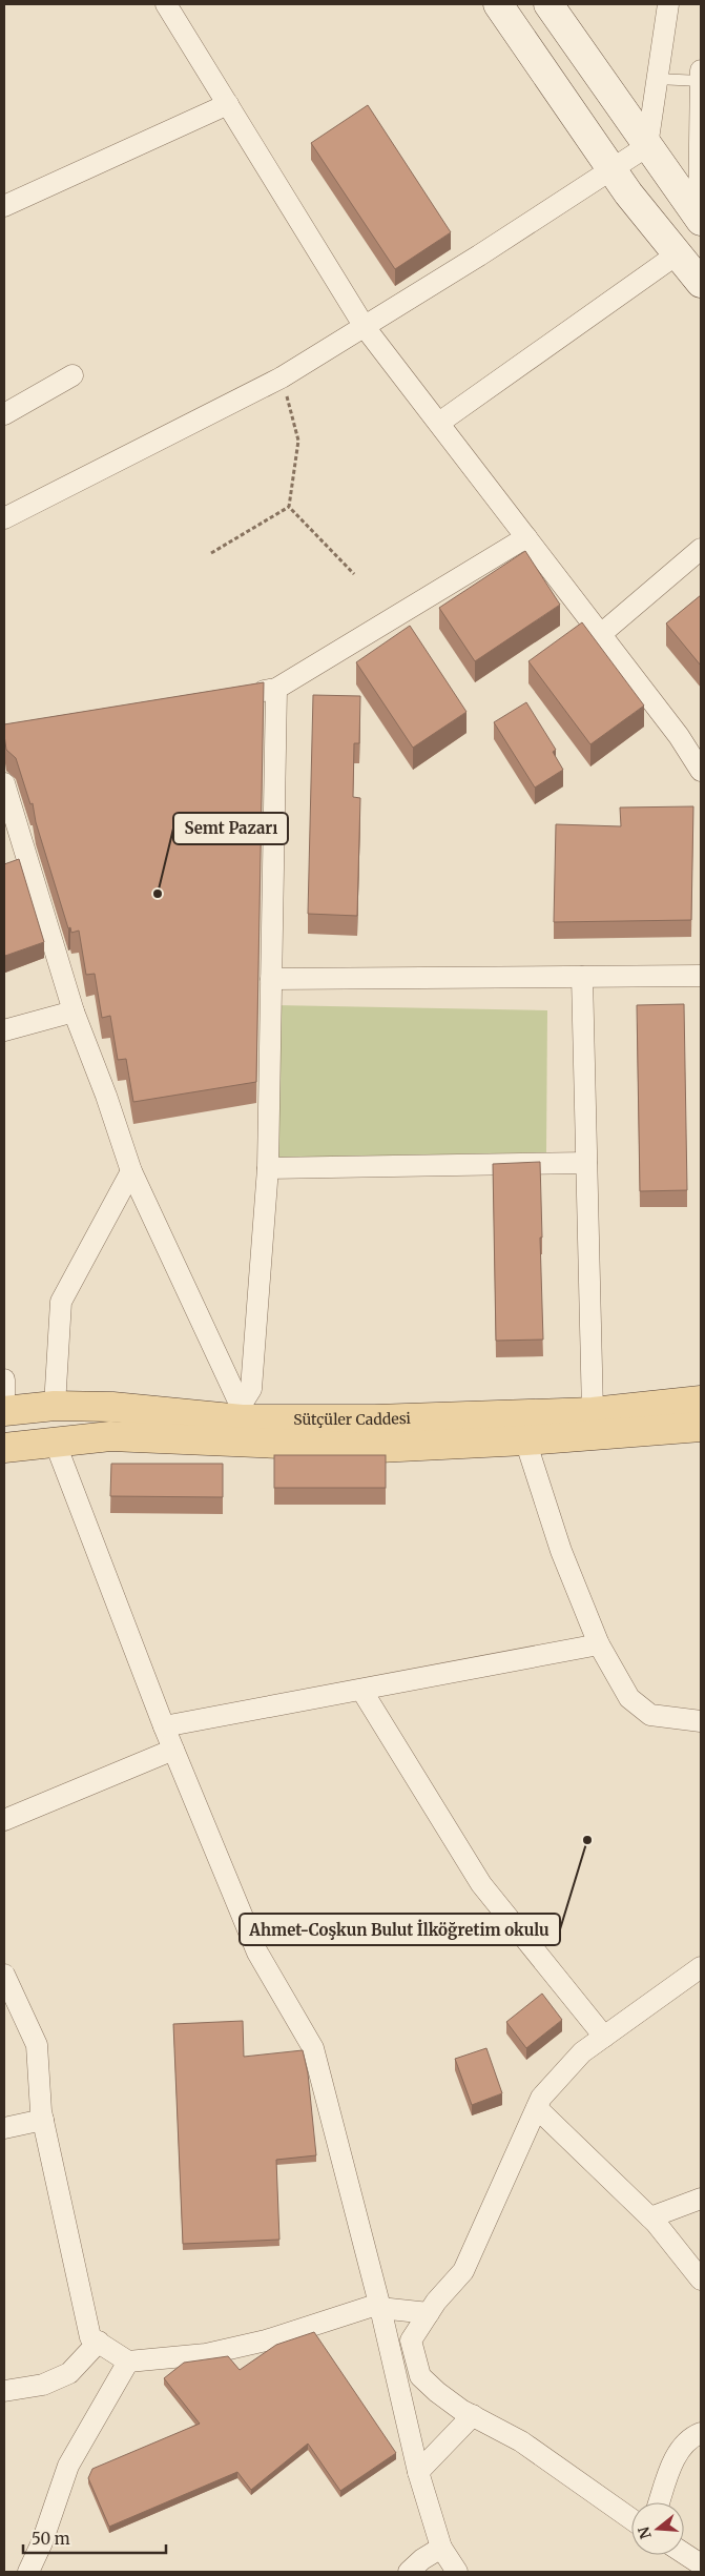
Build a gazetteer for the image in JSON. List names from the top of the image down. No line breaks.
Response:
{"streets":{"main road":["Sütçüler Caddesi"]},"places":["Semt Pazarı","Ahmet-Coşkun Bulut İlköğretim okulu"],"scale_bar":"50 m","north":"left"}
